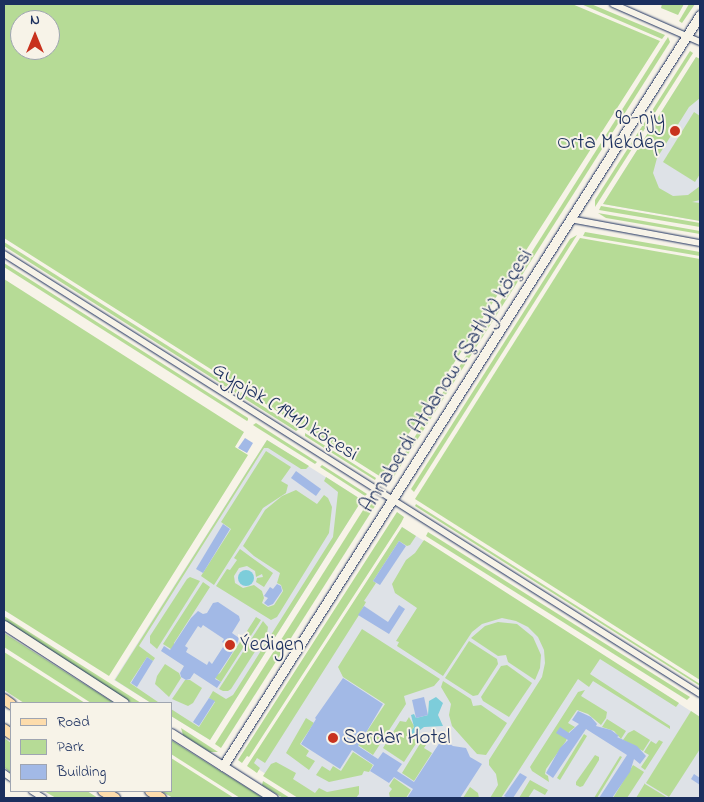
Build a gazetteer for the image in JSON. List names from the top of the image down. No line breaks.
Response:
{"streets":{"street":["Annaberdi Atdanow (Şatlyk) köçesi","Gypjak (1941) köçesi"]},"crossings":[["Annaberdi Atdanow (Şatlyk) köçesi","Gypjak (1941) köçesi"]],"places":["90-njy Orta Mekdep","Ýedigen","Serdar Hotel"],"legend":["Road","Park","Building"],"north":"top"}
